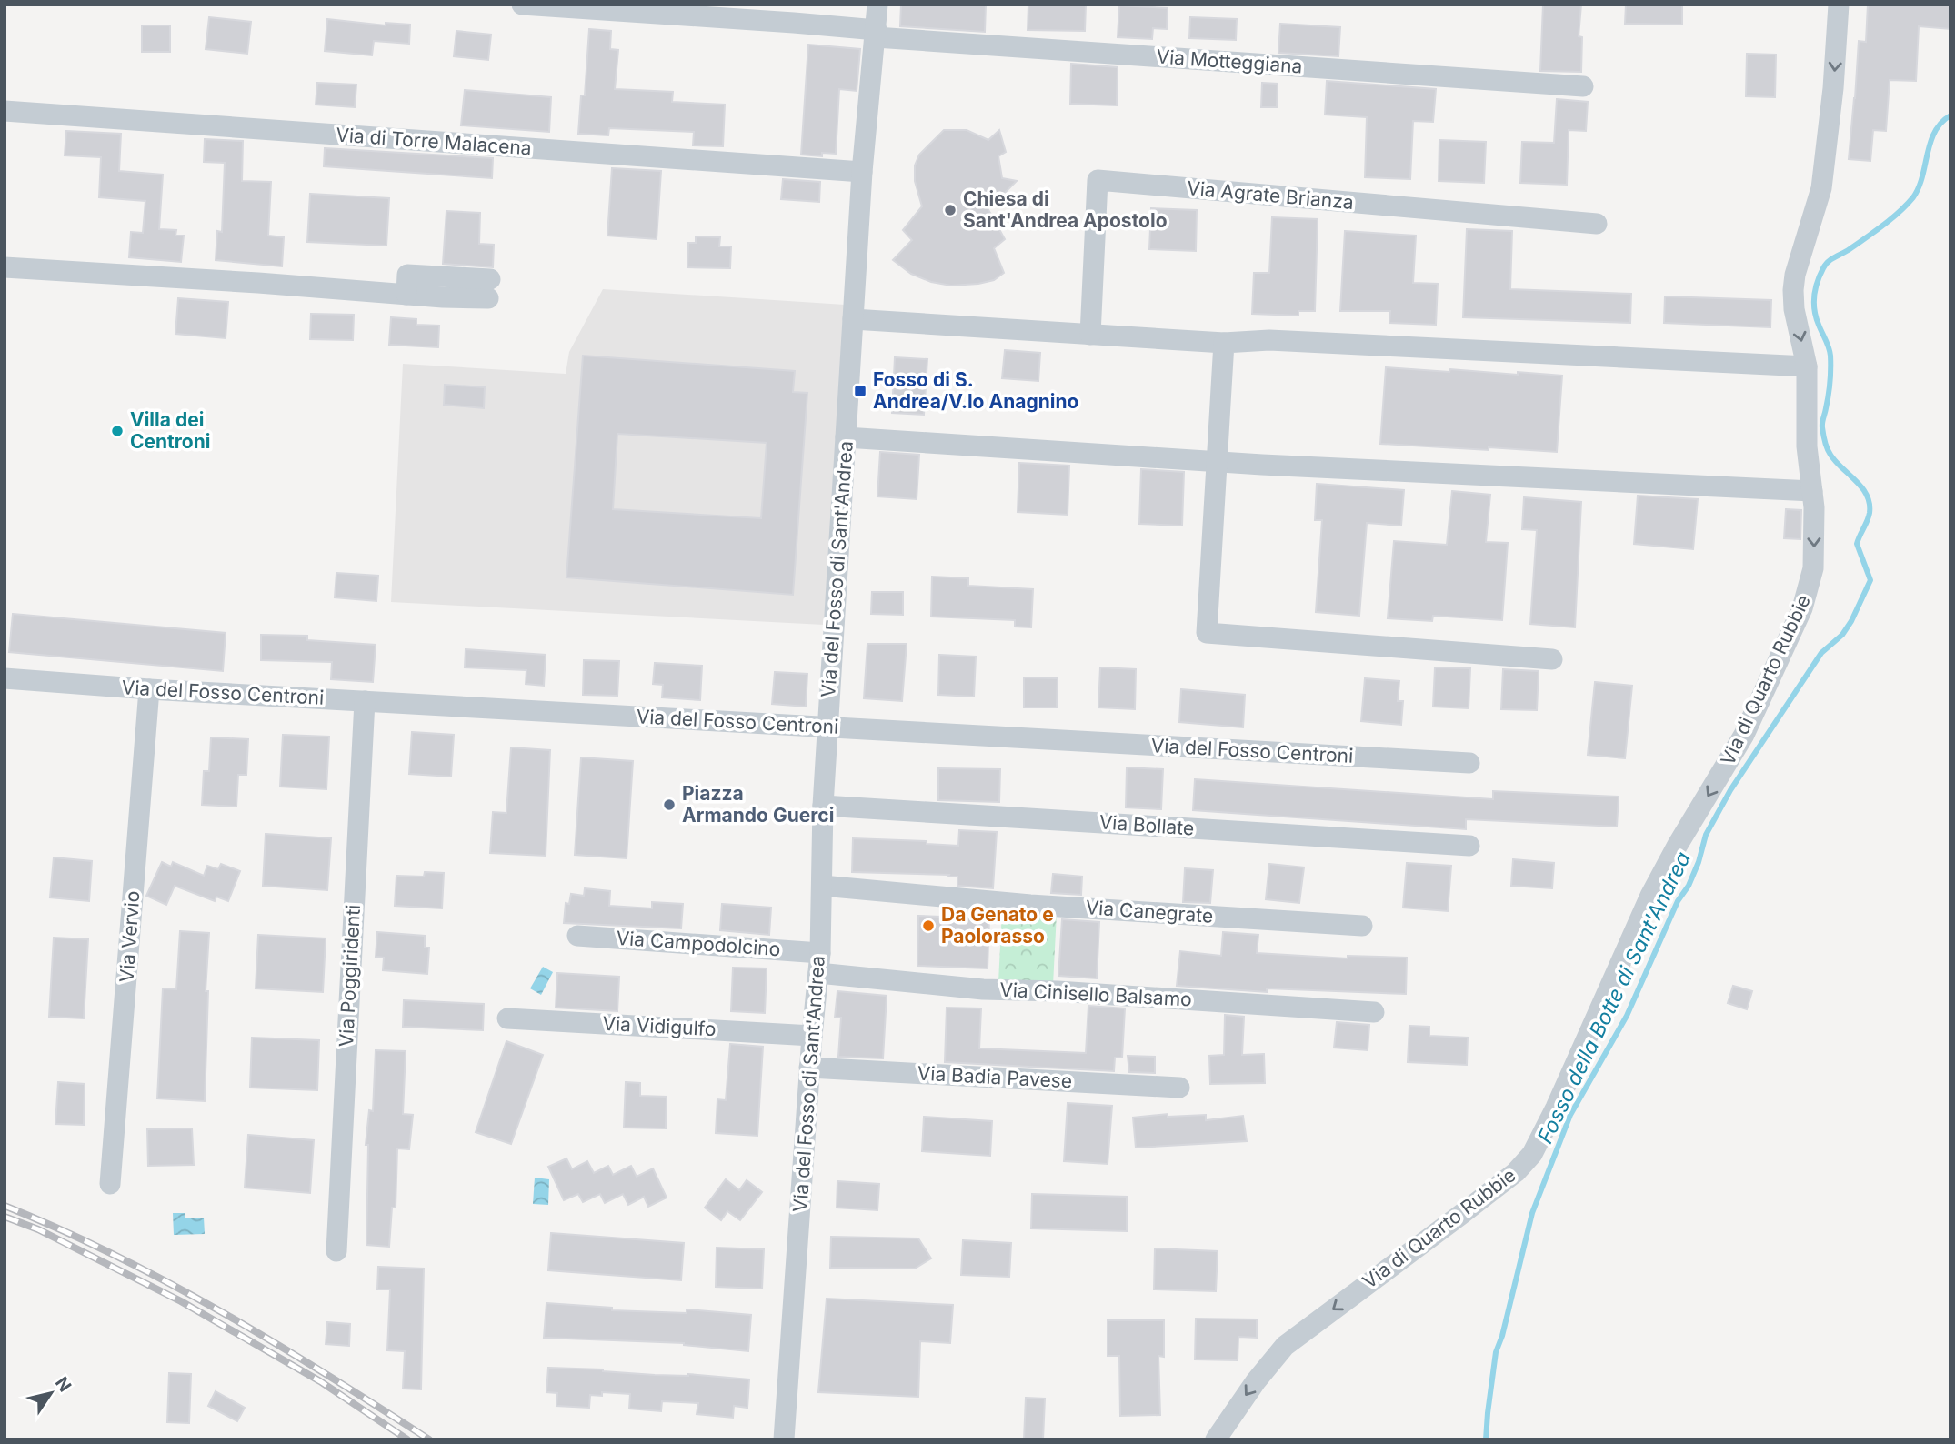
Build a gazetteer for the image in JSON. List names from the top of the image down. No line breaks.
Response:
{"streets":{"street":["Via Motteggiana","Via di Torre Malacena","Via Agrate Brianza","Via del Fosso di Sant'Andrea","Via di Quarto Rubbie","Via del Fosso Centroni","Via Bollate","Via Canegrate","Via Vervio","Via Campodolcino","Via Poggiridenti","Via Cinisello Balsamo","Via Vidigulfo","Via Badia Pavese"]},"crossings":[["Via Motteggiana","Via del Fosso di Sant'Andrea"],["Via di Torre Malacena","Via del Fosso di Sant'Andrea"],["Via del Fosso di Sant'Andrea","Via del Fosso Centroni"],["Via del Fosso di Sant'Andrea","Via Bollate"],["Via del Fosso di Sant'Andrea","Via Canegrate"],["Via del Fosso di Sant'Andrea","Via Campodolcino"],["Via del Fosso di Sant'Andrea","Via Cinisello Balsamo"],["Via del Fosso di Sant'Andrea","Via Vidigulfo"],["Via del Fosso di Sant'Andrea","Via Badia Pavese"],["Via del Fosso Centroni","Via Vervio"],["Via del Fosso Centroni","Via Poggiridenti"],["Via Campodolcino","Via Cinisello Balsamo"]],"one_way":["Via di Quarto Rubbie"],"water":["Fosso della Botte di Sant'Andrea"],"places":{"other":["Chiesa di Sant'Andrea Apostolo","Villa dei Centroni","Piazza Armando Guerci","Da Genato e Paolorasso"],"transit":["Fosso di S. Andrea/V.lo Anagnino"]},"north":"top right"}
